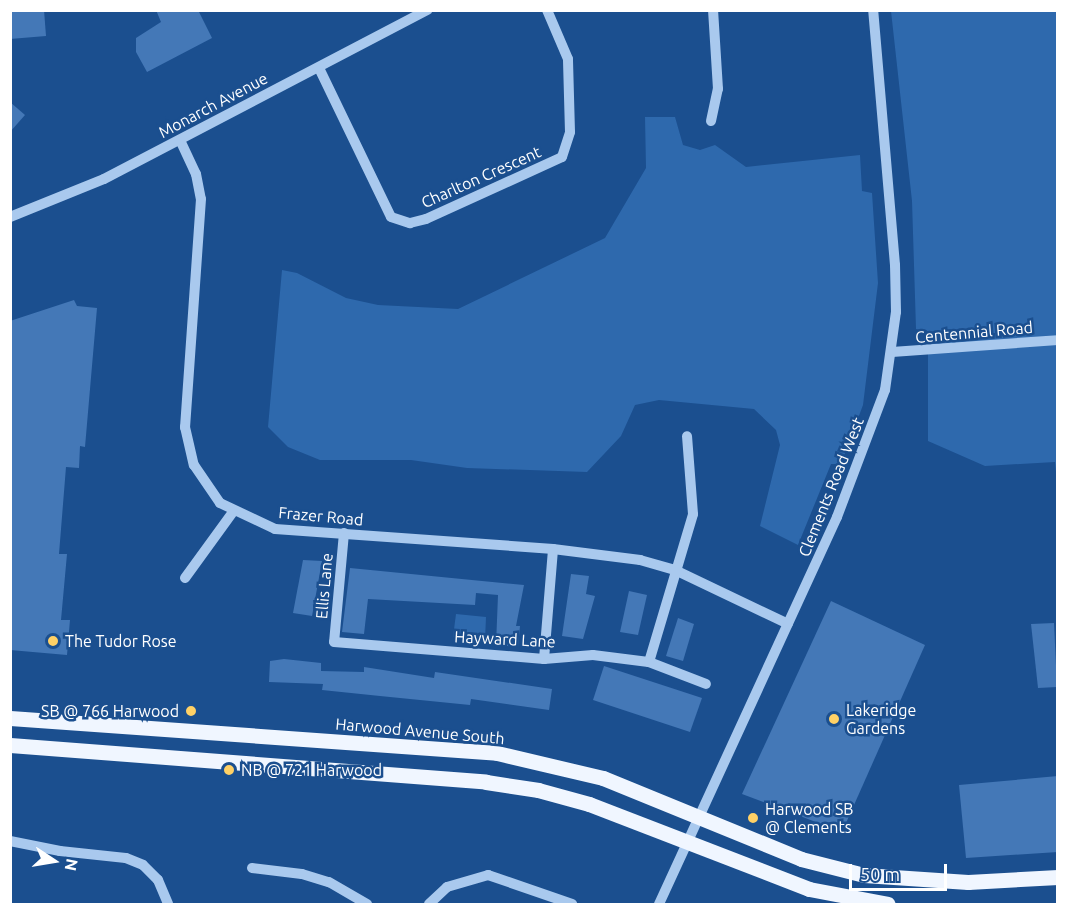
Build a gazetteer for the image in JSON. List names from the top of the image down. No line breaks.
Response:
{"streets":{"main road":["Harwood Avenue South"],"street":["Monarch Avenue","Charlton Crescent","Centennial Road","Clements Road West","Frazer Road","Ellis Lane","Hayward Lane"]},"crossings":[["Monarch Avenue","Charlton Crescent"],["Monarch Avenue","Frazer Road"],["Centennial Road","Clements Road West"],["Clements Road West","Frazer Road"],["Clements Road West","Harwood Avenue South"],["Frazer Road","Ellis Lane"],["Ellis Lane","Hayward Lane"]],"places":["The Tudor Rose","SB @ 766 Harwood","Lakeridge Gardens","NB @ 721 Harwood","Harwood SB @ Clements"],"scale_bar":"50 m","north":"right"}
